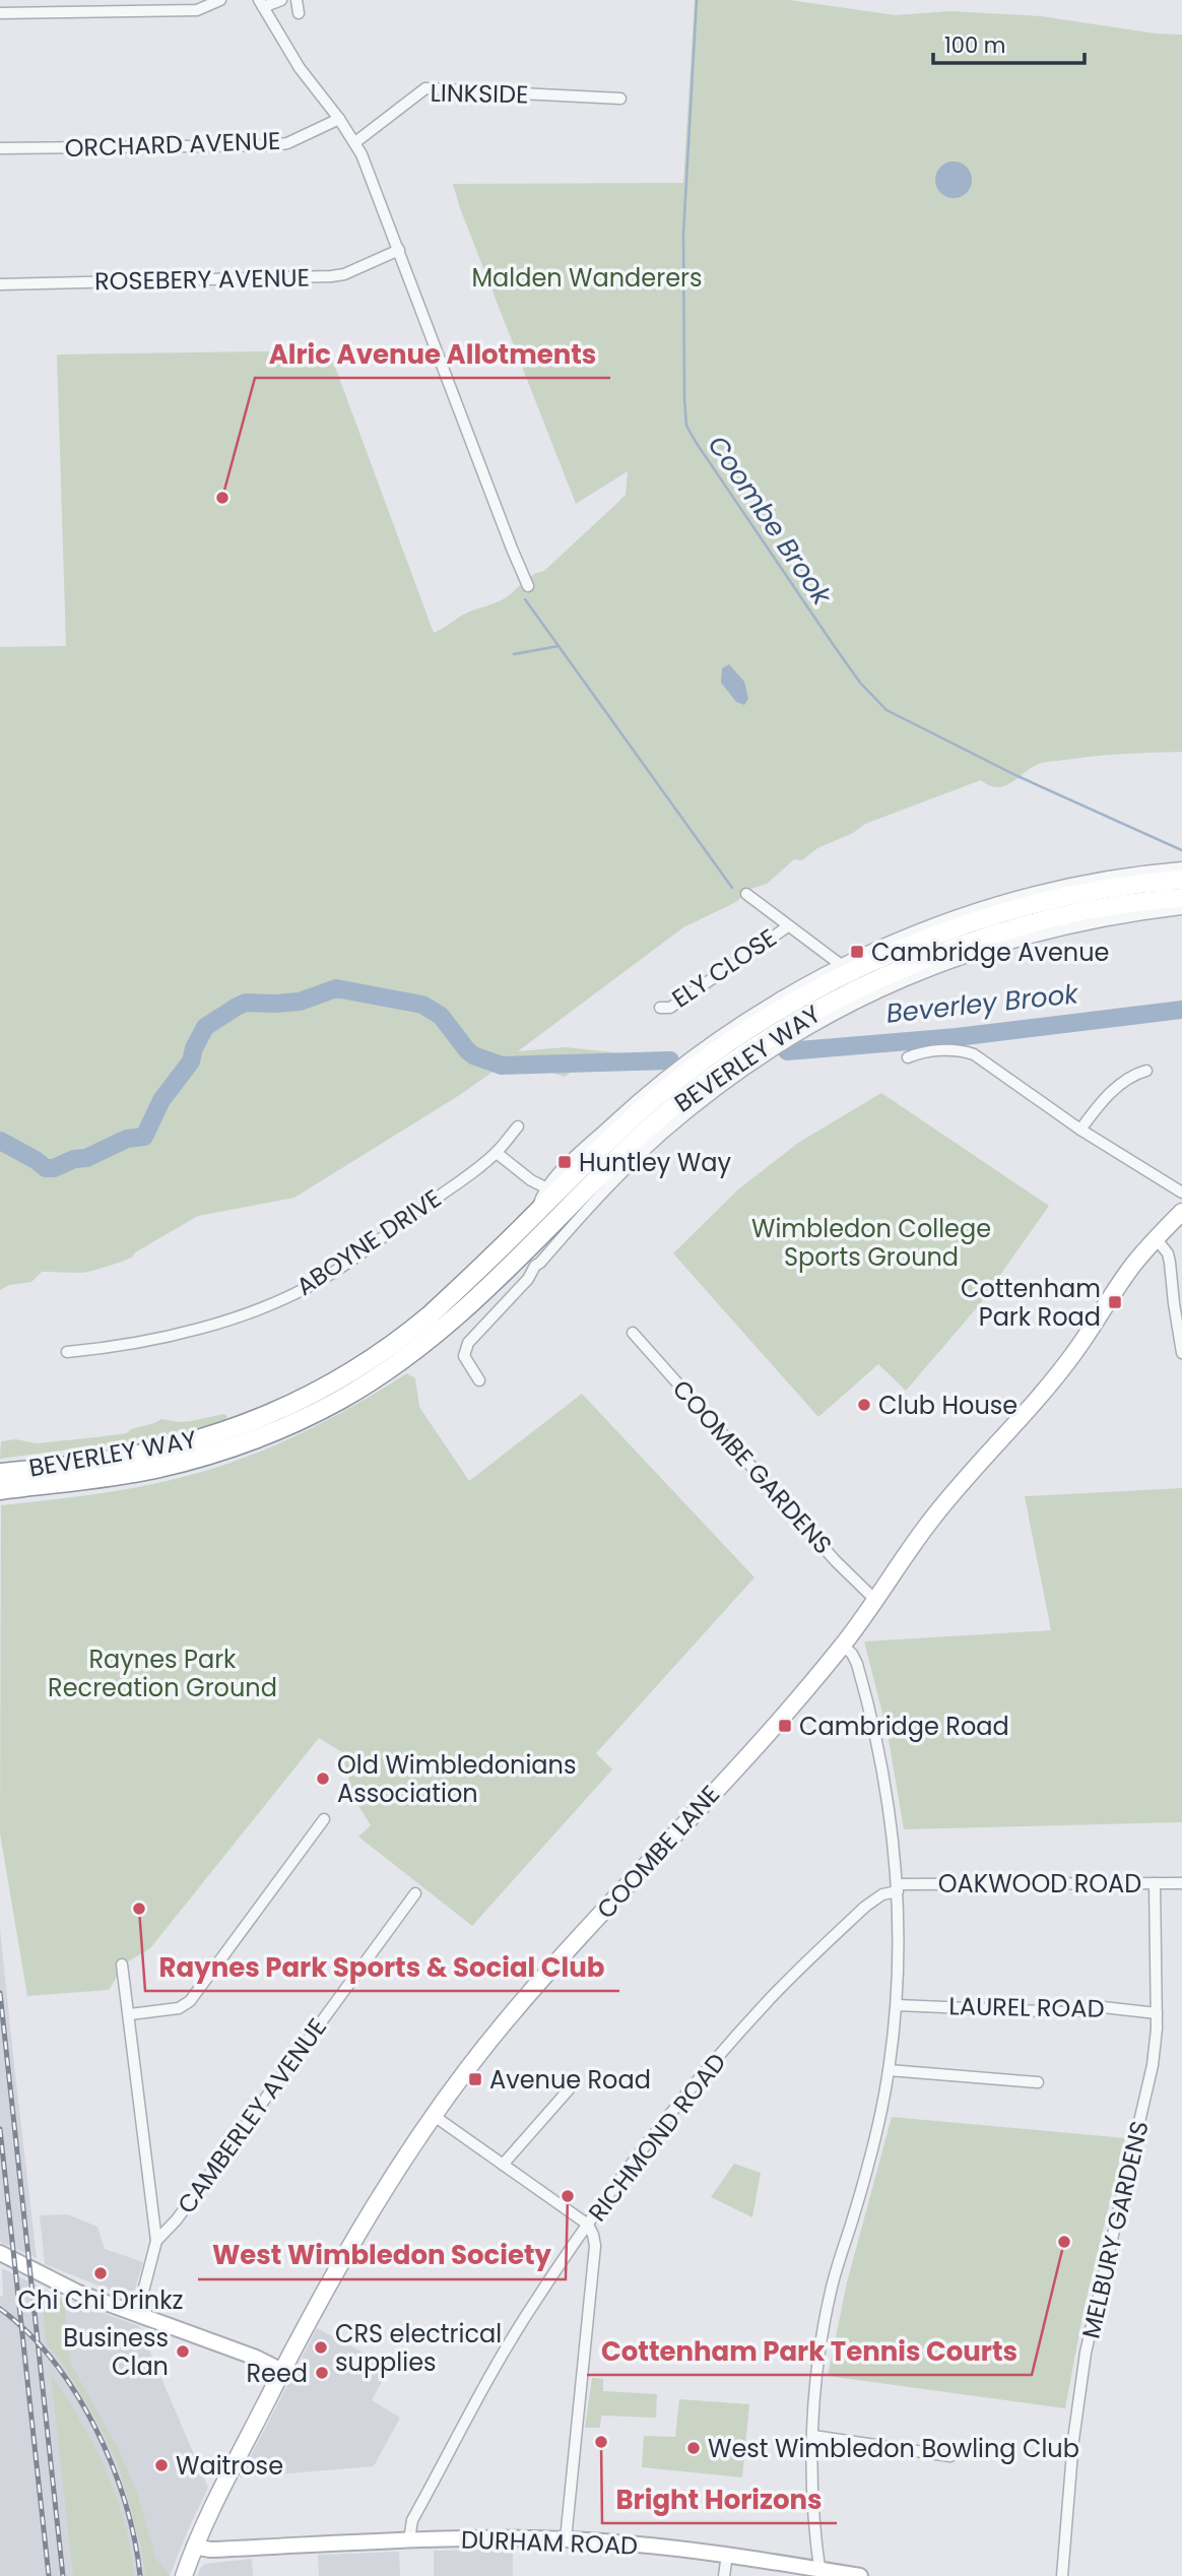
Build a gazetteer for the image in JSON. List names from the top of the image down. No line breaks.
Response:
{"streets":{"highway":["BEVERLEY WAY"],"main road":["COOMBE LANE","DURHAM ROAD"],"street":["LINKSIDE","ORCHARD AVENUE","ROSEBERY AVENUE","ELY CLOSE","ABOYNE DRIVE","COOMBE GARDENS","OAKWOOD ROAD","LAUREL ROAD","CAMBERLEY AVENUE","RICHMOND ROAD","MELBURY GARDENS"]},"crossings":[["COOMBE GARDENS","COOMBE LANE"],["COOMBE LANE","DURHAM ROAD"],["OAKWOOD ROAD","RICHMOND ROAD"],["OAKWOOD ROAD","MELBURY GARDENS"],["LAUREL ROAD","MELBURY GARDENS"],["RICHMOND ROAD","DURHAM ROAD"]],"water":["Coombe Brook","Beverley Brook"],"parks":["Malden Wanderers","Wimbledon College Sports Ground","Raynes Park Recreation Ground"],"places":{"other":["Alric Avenue Allotments","Club House","Old Wimbledonians Association","Raynes Park Sports & Social Club","West Wimbledon Society","Cottenham Park Tennis Courts","Chi Chi Drinkz","CRS electrical supplies","Business Clan","Reed","Bright Horizons","West Wimbledon Bowling Club","Waitrose"],"transit":["Cambridge Avenue","Huntley Way","Cottenham Park Road","Cambridge Road","Avenue Road"]},"scale_bar":"100 m"}
